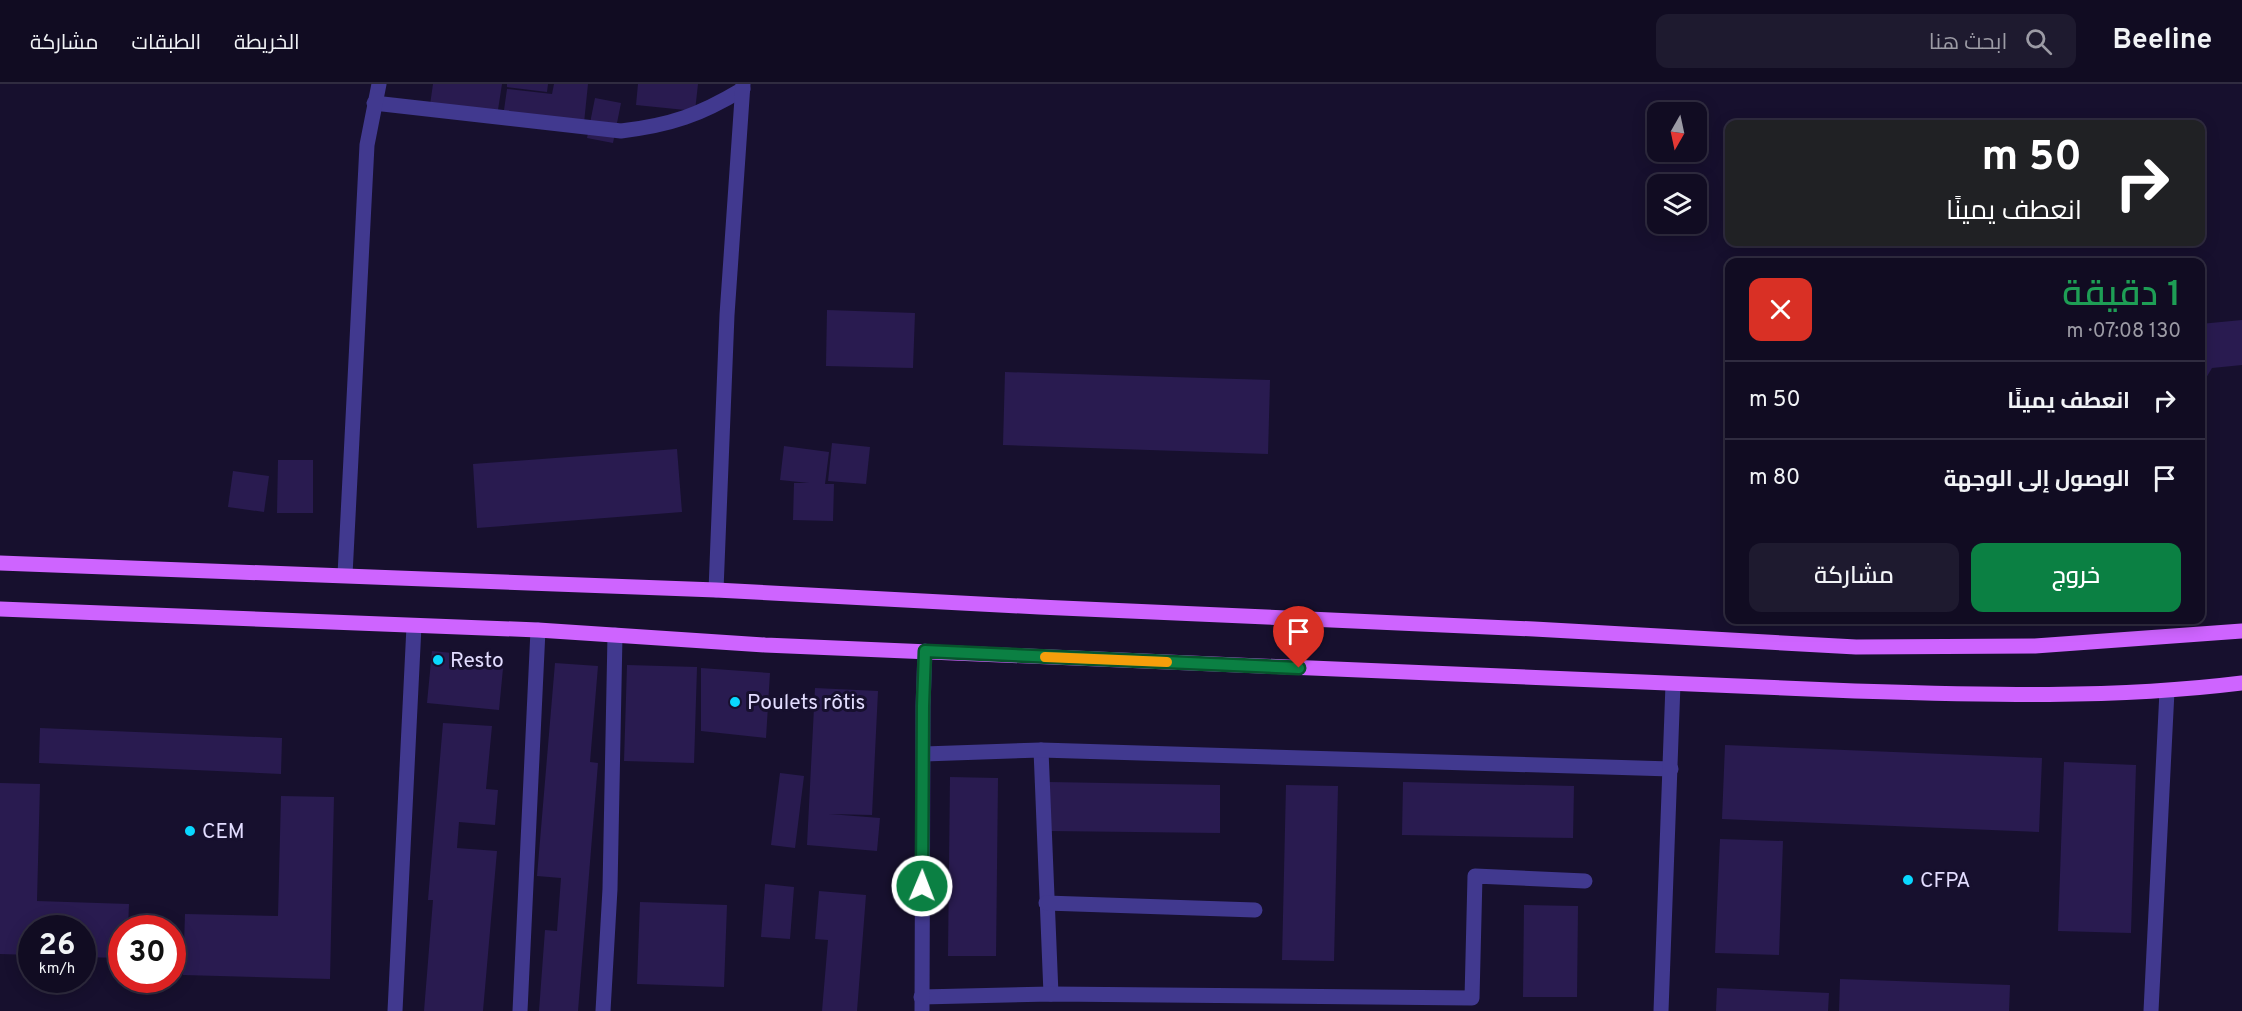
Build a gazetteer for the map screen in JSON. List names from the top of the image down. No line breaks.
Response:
{"places":["Resto","Poulets rôtis","CEM","CFPA"],"north":"bottom","page":{"header":"Beeline","search":"ابحث هنا","nav":["الخريطة","الطبقات","مشاركة"],"turn":["50 m","انعطف يمينًا"],"heading":["1 دقيقة","130 m · 07:08"],"list":[{"name":"انعطف يمينًا","value":"50 m"},{"name":"الوصول إلى الوجهة","value":"80 m"}],"buttons":["خروج","مشاركة"],"speed":"26 km/h","limit":"30"}}
